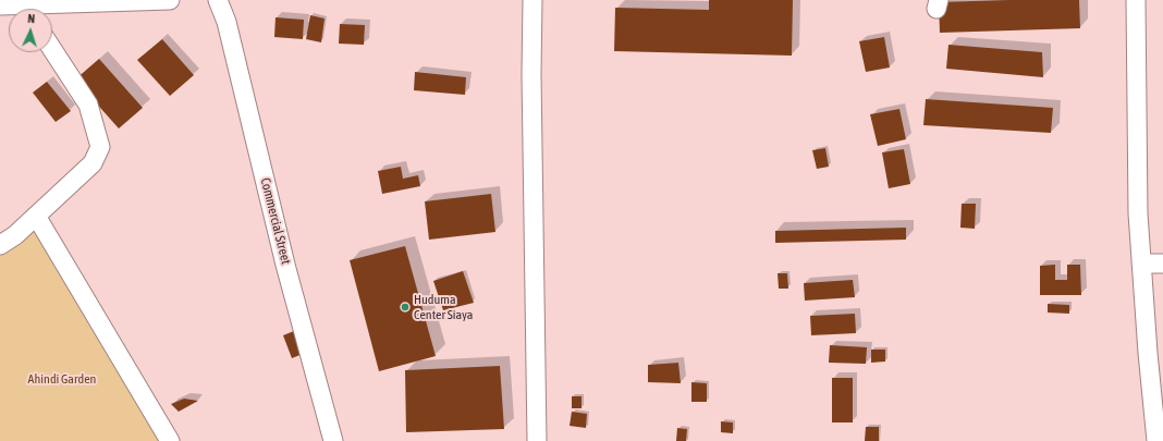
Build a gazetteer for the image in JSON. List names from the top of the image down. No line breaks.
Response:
{"streets":{"street":["Commercial Street"]},"parks":["Ahindi Garden"],"places":["Huduma Center Siaya"],"north":"top"}
